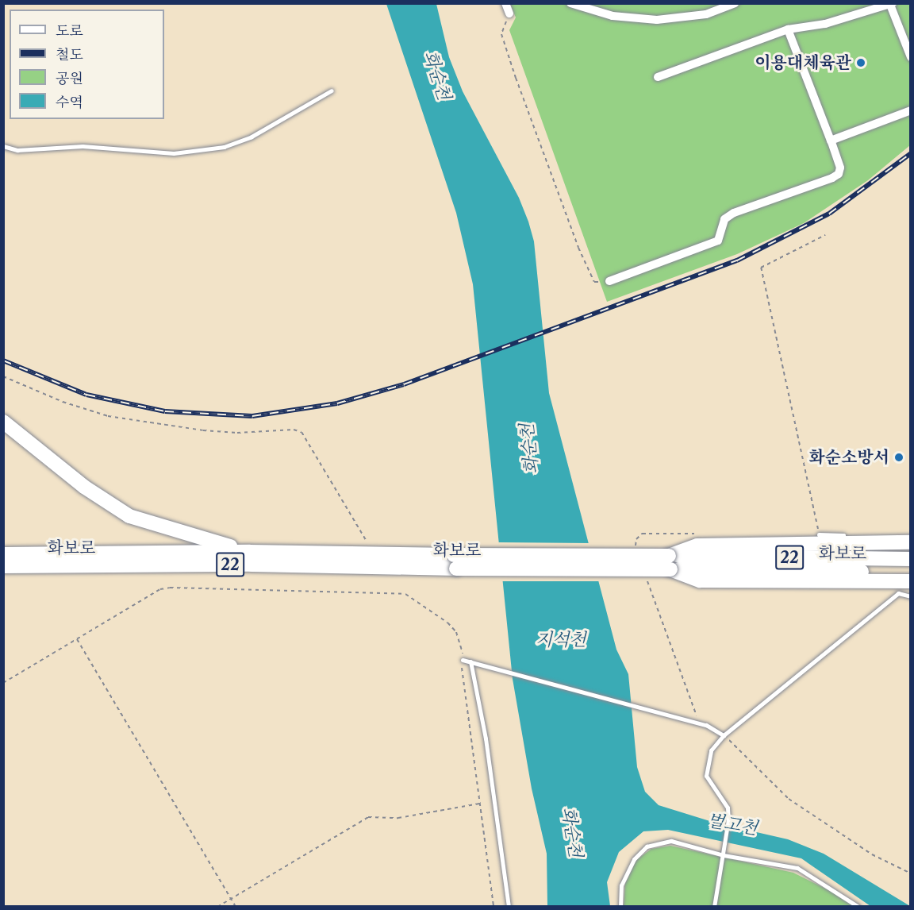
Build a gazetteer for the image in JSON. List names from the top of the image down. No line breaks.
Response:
{"streets":{"highway":["화보로","22"]},"crossings":[["화보로","22"]],"water":["화순천","지석천","벌고천"],"places":["이용대체육관","화순소방서"],"legend":["도로","철도","공원","수역"]}
